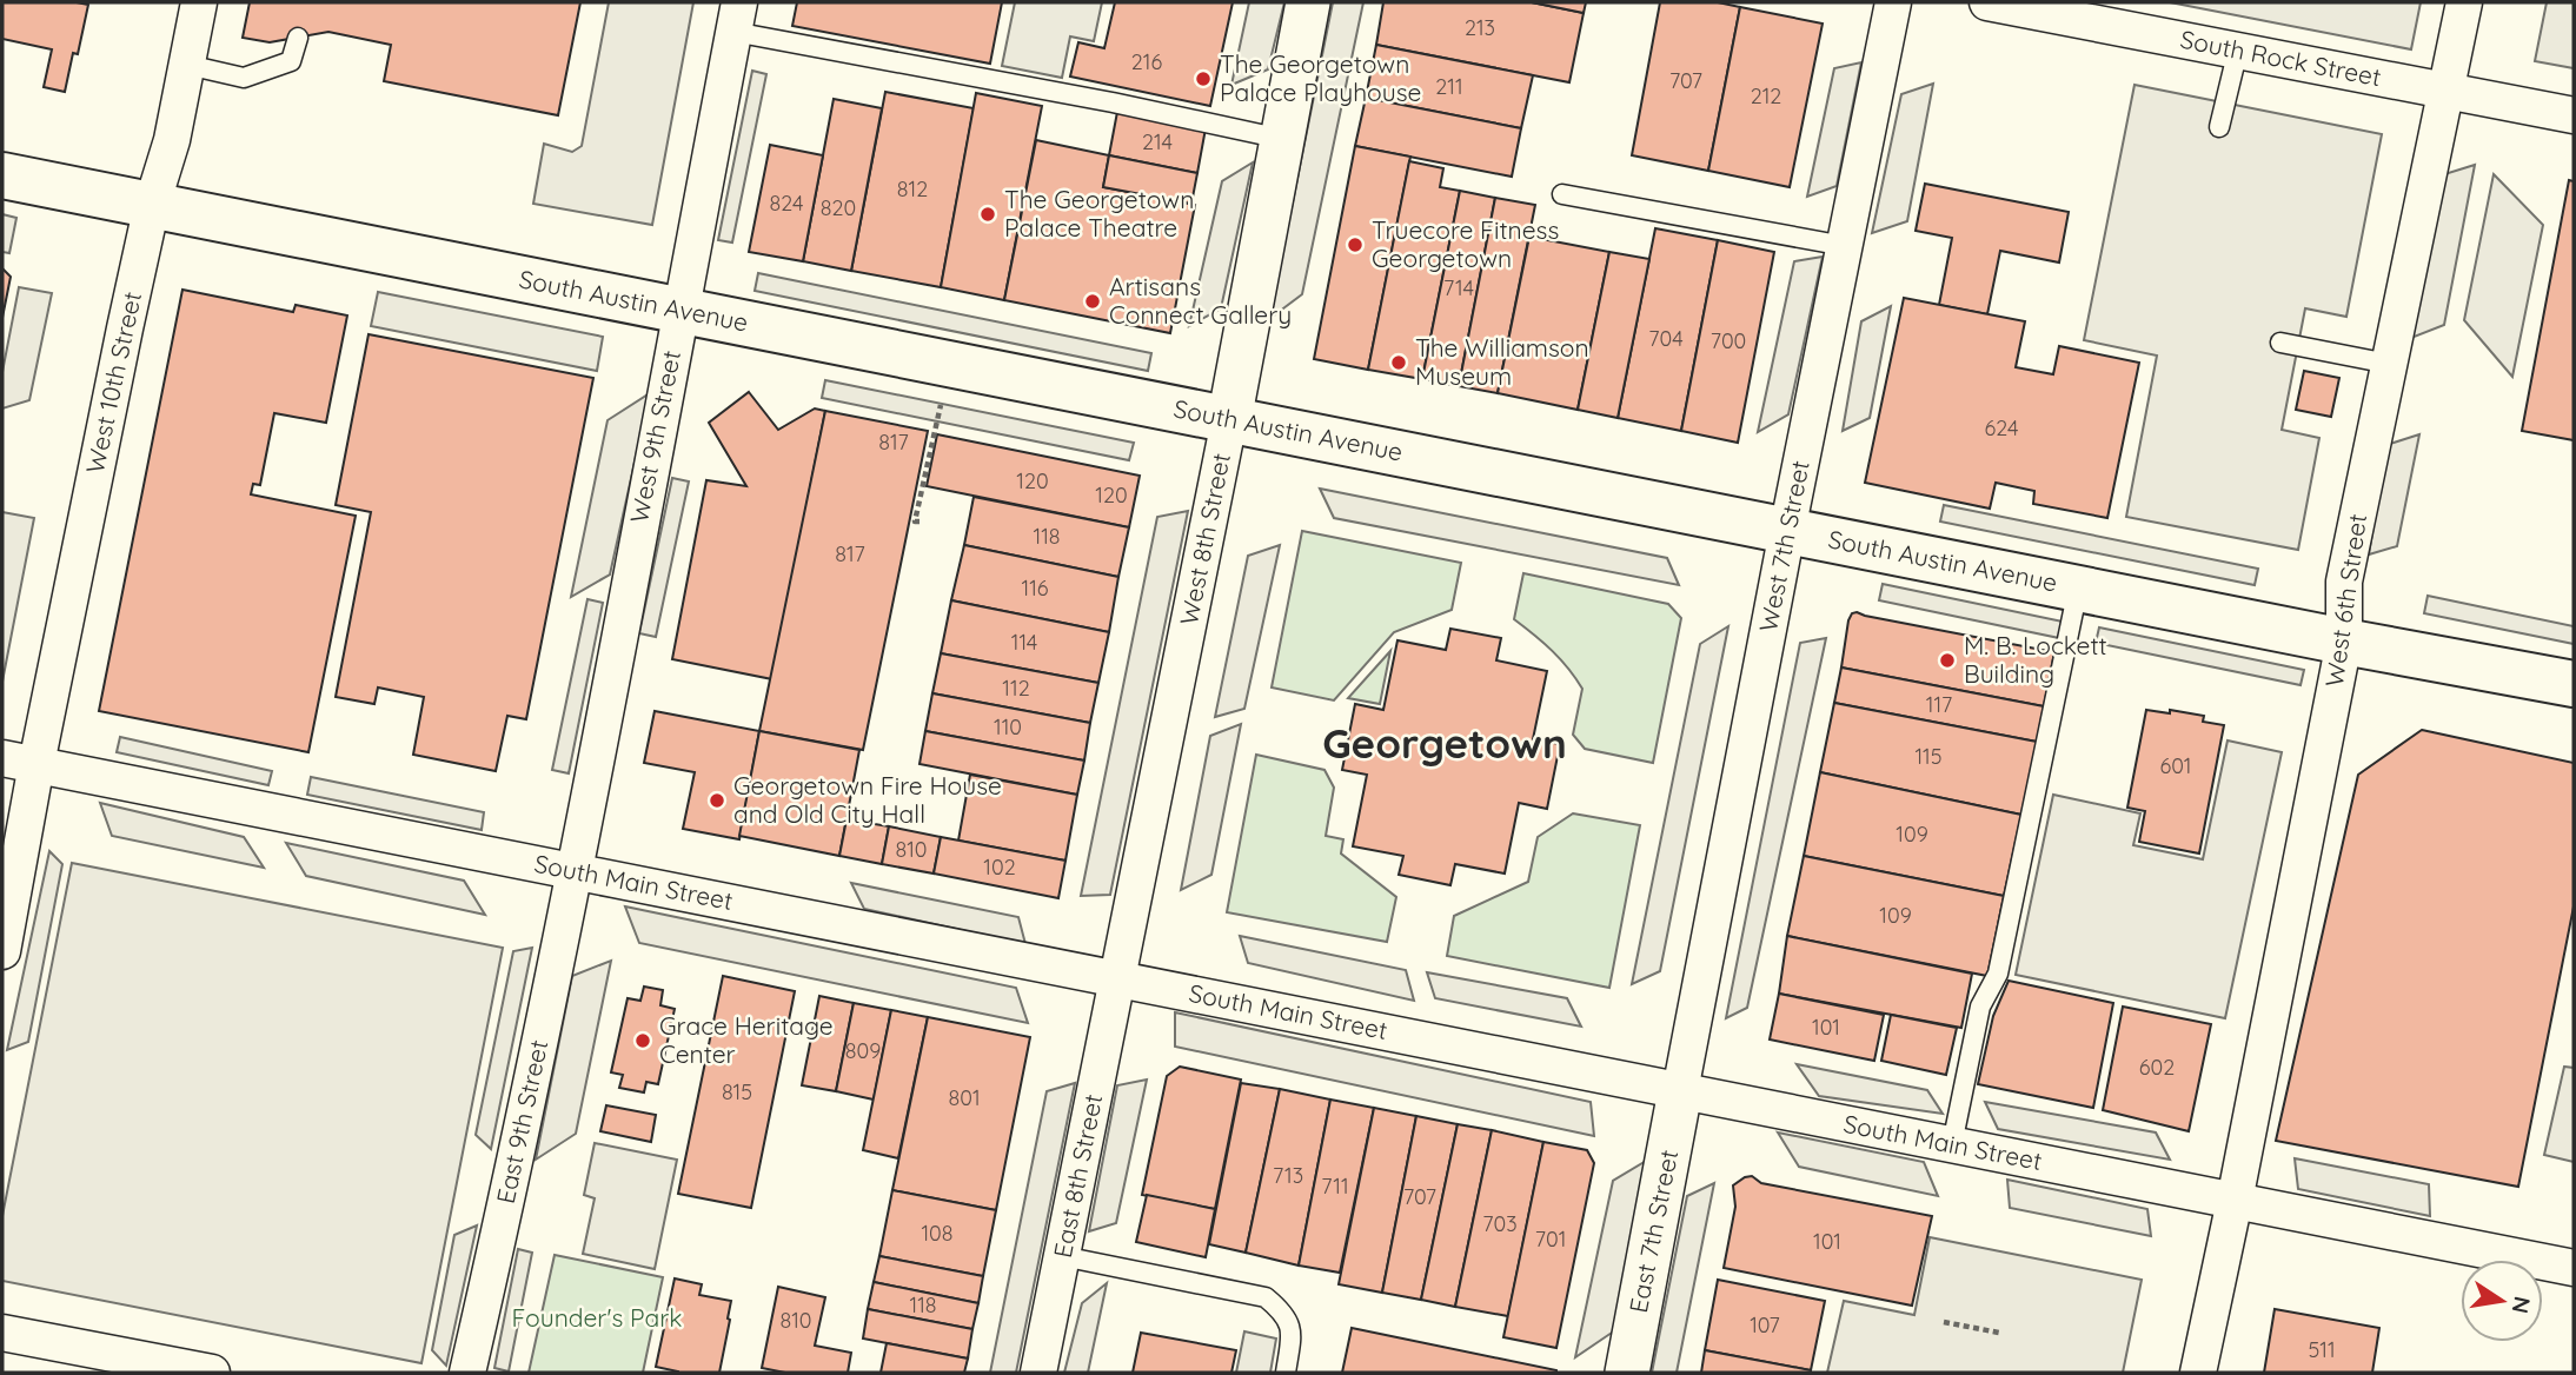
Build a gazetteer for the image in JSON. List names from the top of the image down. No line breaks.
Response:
{"streets":{"main road":["South Austin Avenue"],"street":["South Rock Street","West 10th Street","West 9th Street","West 8th Street","West 7th Street","West 6th Street","South Main Street","East 9th Street","East 8th Street","East 7th Street"]},"crossings":[["South Rock Street","West 6th Street"],["South Austin Avenue","West 10th Street"],["South Austin Avenue","West 9th Street"],["South Austin Avenue","West 8th Street"],["South Austin Avenue","West 7th Street"],["South Austin Avenue","West 6th Street"],["West 10th Street","South Main Street"],["West 9th Street","South Main Street"],["West 9th Street","East 9th Street"],["West 8th Street","South Main Street"],["West 8th Street","East 8th Street"],["West 7th Street","South Main Street"],["West 7th Street","East 7th Street"],["West 6th Street","South Main Street"],["South Main Street","East 9th Street"],["South Main Street","East 8th Street"],["South Main Street","East 7th Street"]],"districts":["Georgetown"],"parks":["Founder's Park"],"places":["The Georgetown Palace Playhouse","The Georgetown Palace Theatre","Truecore Fitness Georgetown","Artisans Connect Gallery","The Williamson Museum","M. B. Lockett Building","Georgetown Fire House and Old City Hall","Grace Heritage Center"],"house_numbers":["213","216","707","211","212","214","812","824","820","714","704","700","624","817","120","120","118","817","116","114","112","117","110","115","601","109","810","102","109","101","809","602","815","801","713","711","707","703","108","701","101","118","810","107","511"],"north":"right"}
